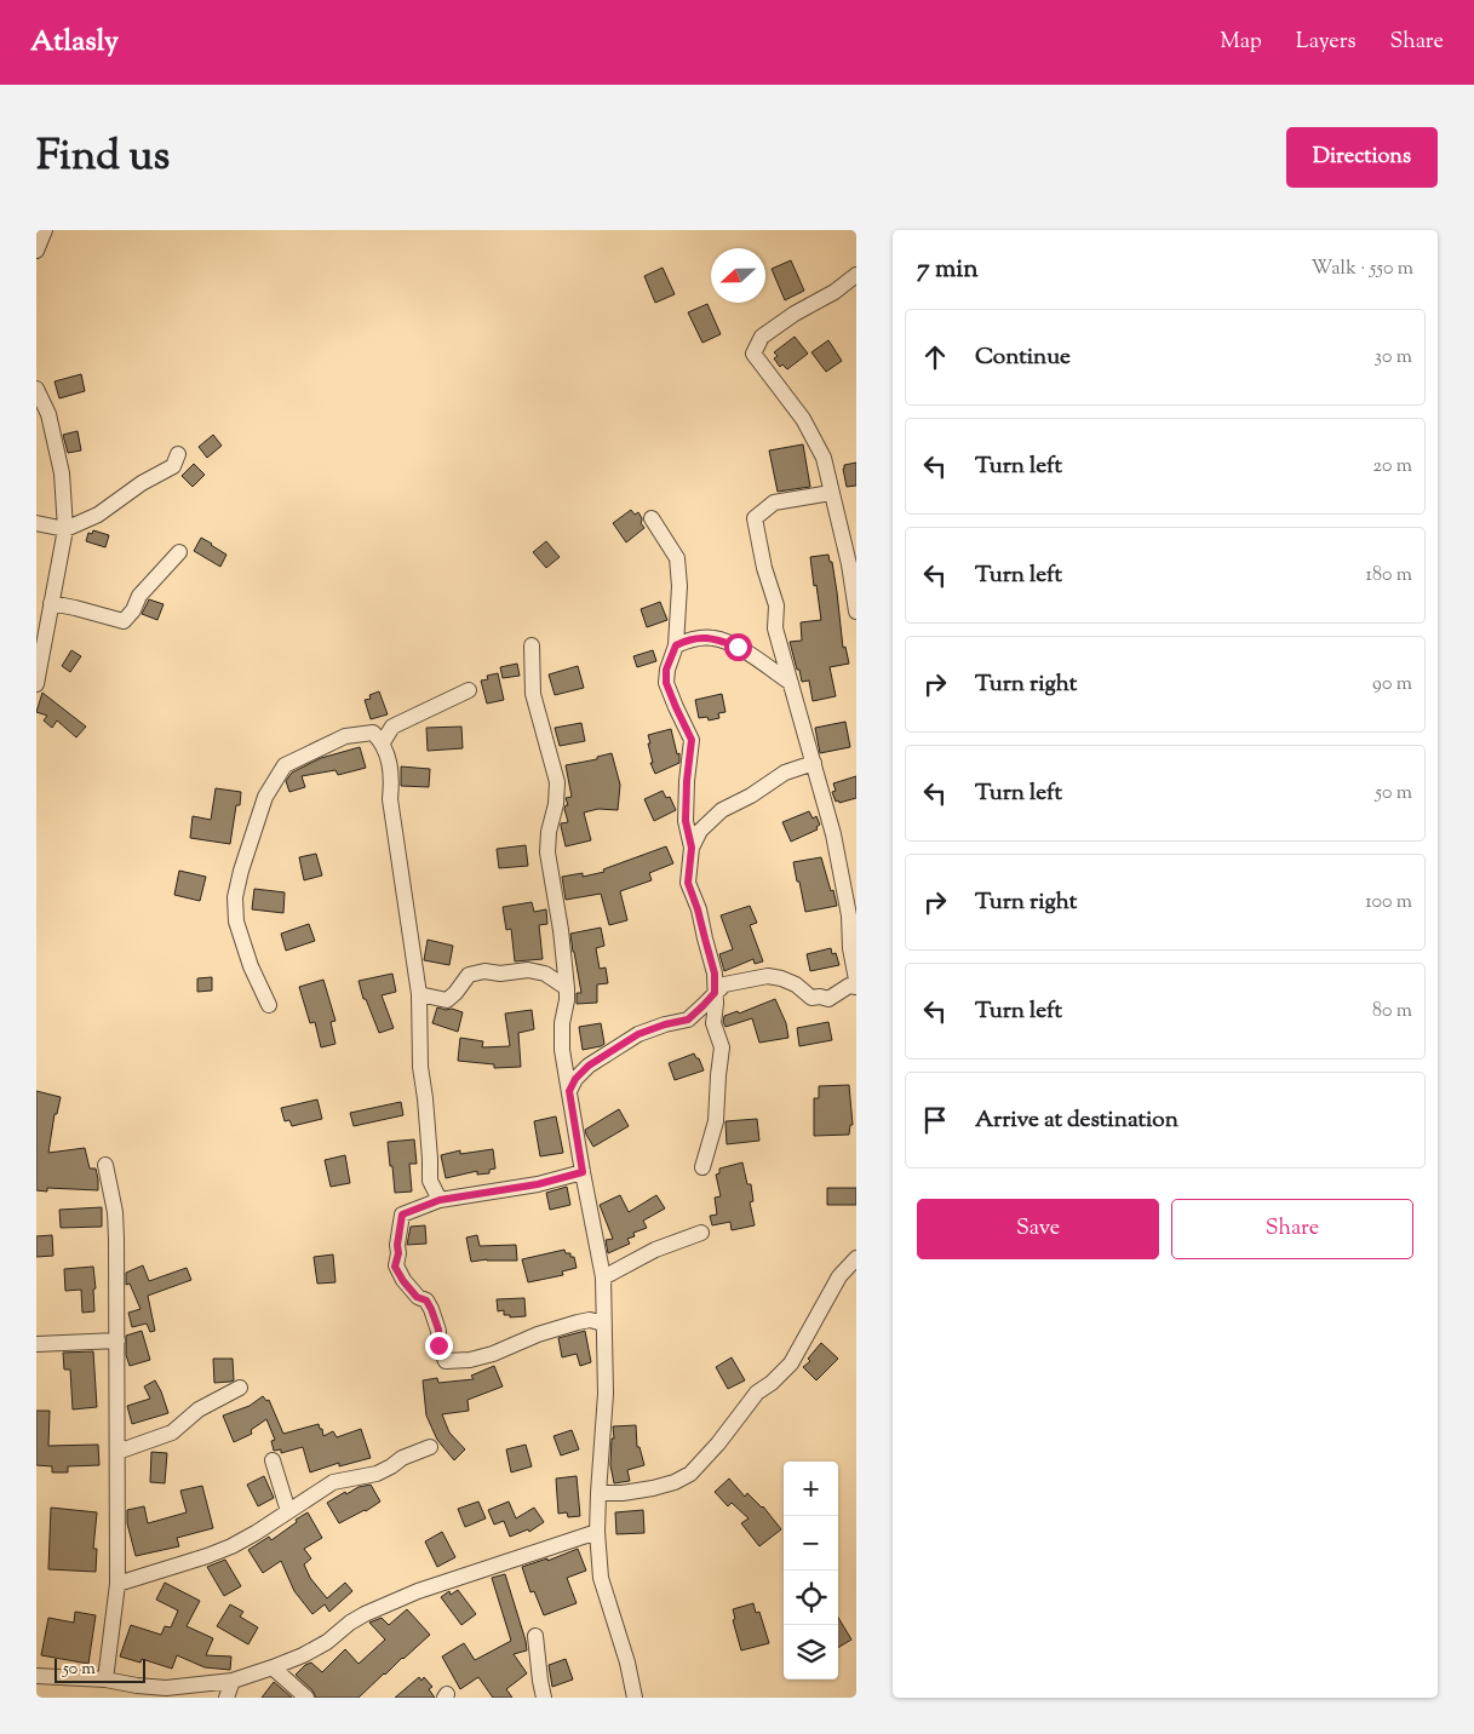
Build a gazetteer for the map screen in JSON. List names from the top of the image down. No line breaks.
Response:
{"scale_bar":"50 m","north":"left","page":{"header":"Atlasly","nav":["Map","Layers","Share"],"title":"Find us","buttons":["Directions",["Save","Share"]],"heading":["7 min","Walk · 550 m"],"list":[["Continue","30 m"],["Turn left","20 m"],["Turn left","180 m"],["Turn right","90 m"],["Turn left","50 m"],["Turn right","100 m"],["Turn left","80 m"],"Arrive at destination"],"map_buttons":["+","−"],"scale":"50 m"}}
